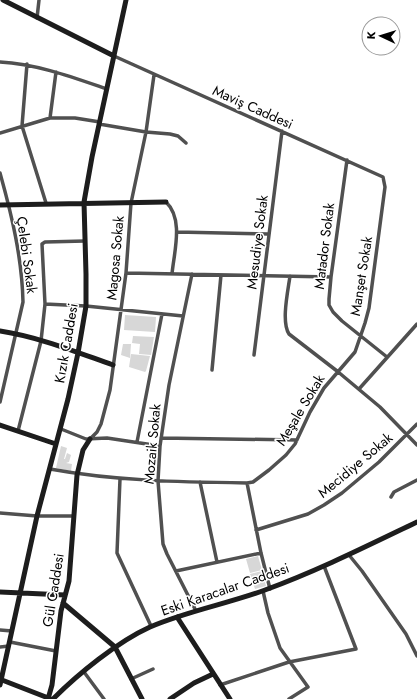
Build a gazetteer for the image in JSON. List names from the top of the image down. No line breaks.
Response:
{"streets":{"street":["Maviş Caddesi","Mesudiye Sokak","Matador Sokak","Çelebi Sokak","Magosa Sokak","Manşet Sokak","Kızık Caddesi","Meşale Sokak","Mozaik Sokak","Mecidiye Sokak","Eski Karacalar Caddesi","Gül Caddesi"]},"crossings":[["Maviş Caddesi","Mesudiye Sokak"],["Maviş Caddesi","Matador Sokak"],["Maviş Caddesi","Magosa Sokak"],["Maviş Caddesi","Manşet Sokak"],["Maviş Caddesi","Kızık Caddesi"],["Matador Sokak","Manşet Sokak"],["Magosa Sokak","Gül Caddesi"],["Manşet Sokak","Meşale Sokak"],["Mozaik Sokak","Eski Karacalar Caddesi"],["Eski Karacalar Caddesi","Gül Caddesi"]],"north":"left"}
